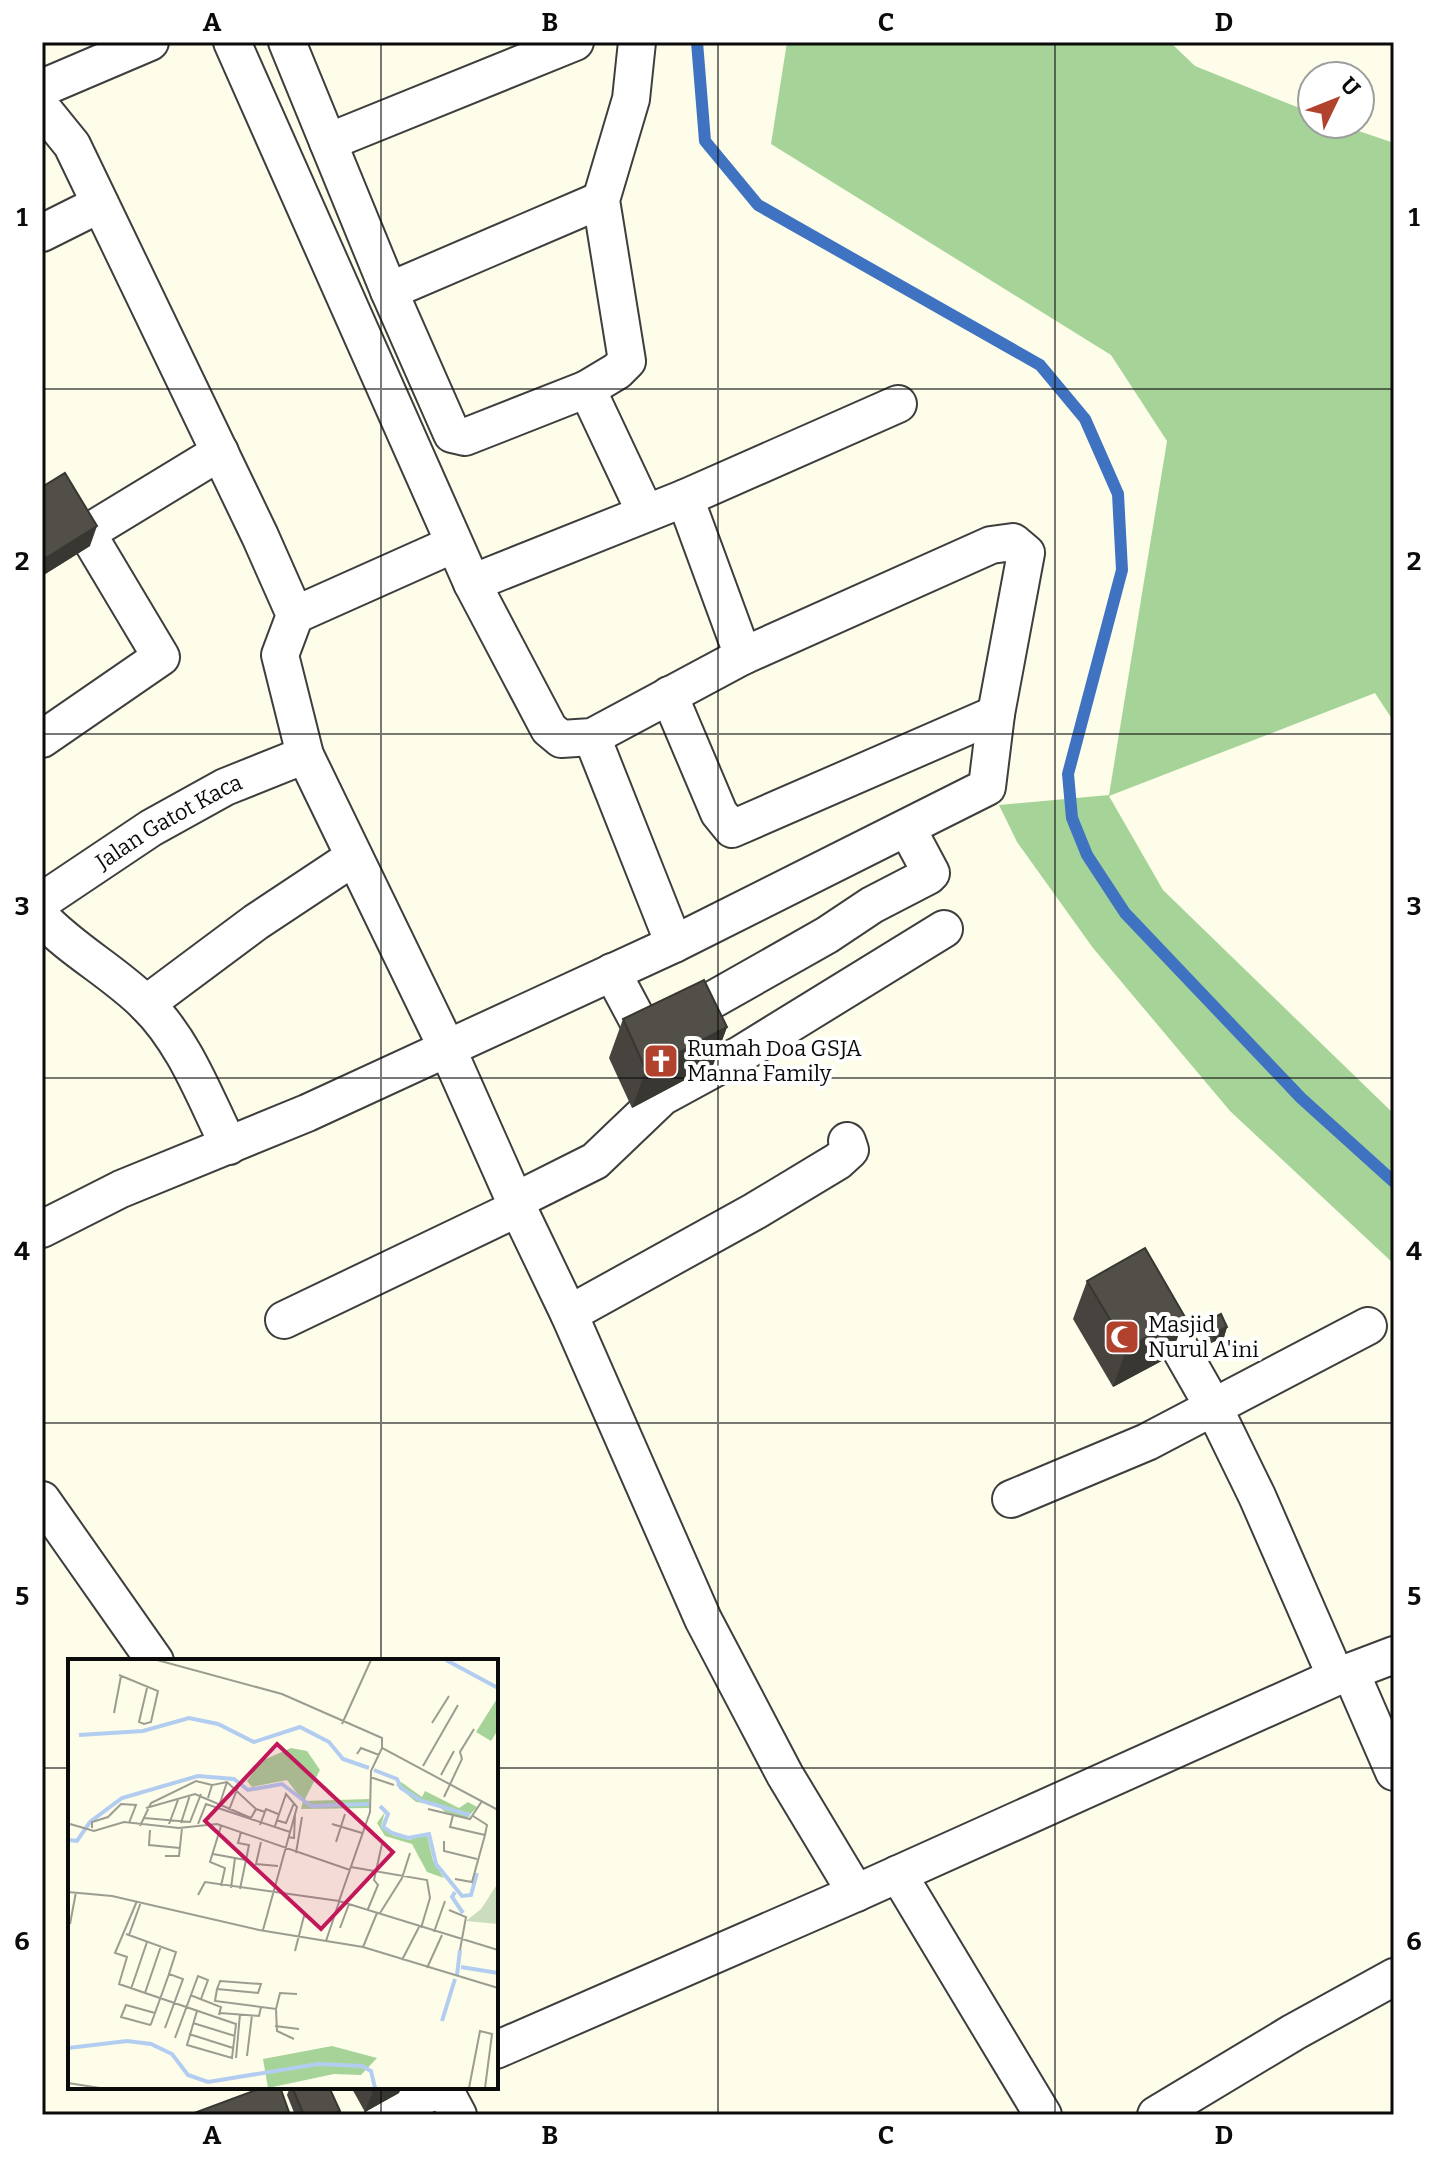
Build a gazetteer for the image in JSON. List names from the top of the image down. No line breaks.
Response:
{"streets":{"street":["Jalan Gatot Kaca"]},"places":{"church":["Rumah Doa GSJA Manna Family"],"mosque":["Masjid Nurul A'ini"]},"north":"top right","grid":{"columns":["A","B","C","D"],"rows":["1","2","3","4","5","6"]}}
